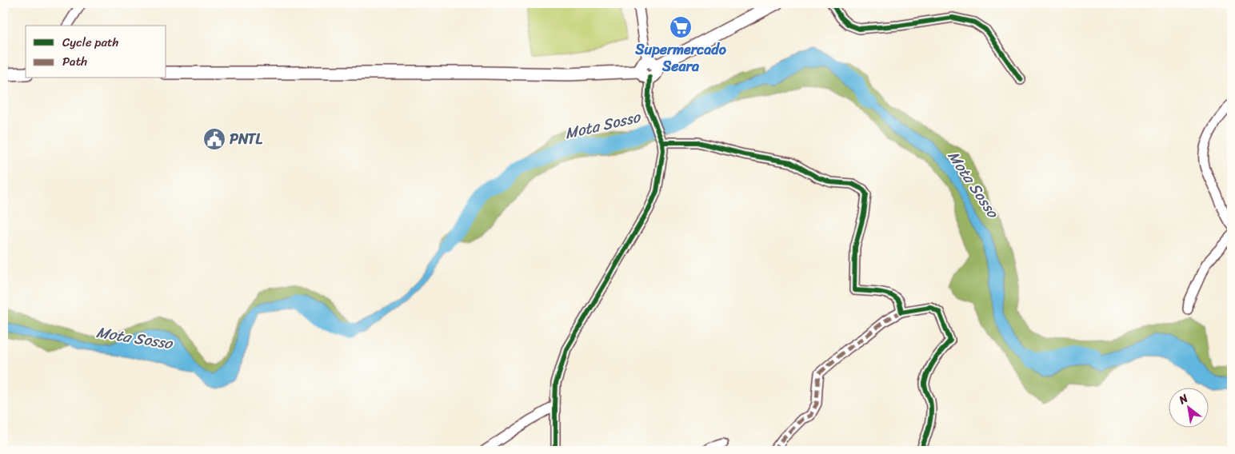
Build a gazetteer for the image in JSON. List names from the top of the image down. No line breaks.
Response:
{"water":["Mota Sosso"],"places":{"supermarket":["Supermercado Seara"],"public building":["PNTL"]},"legend":["Cycle path","Path"],"north":"top left"}
